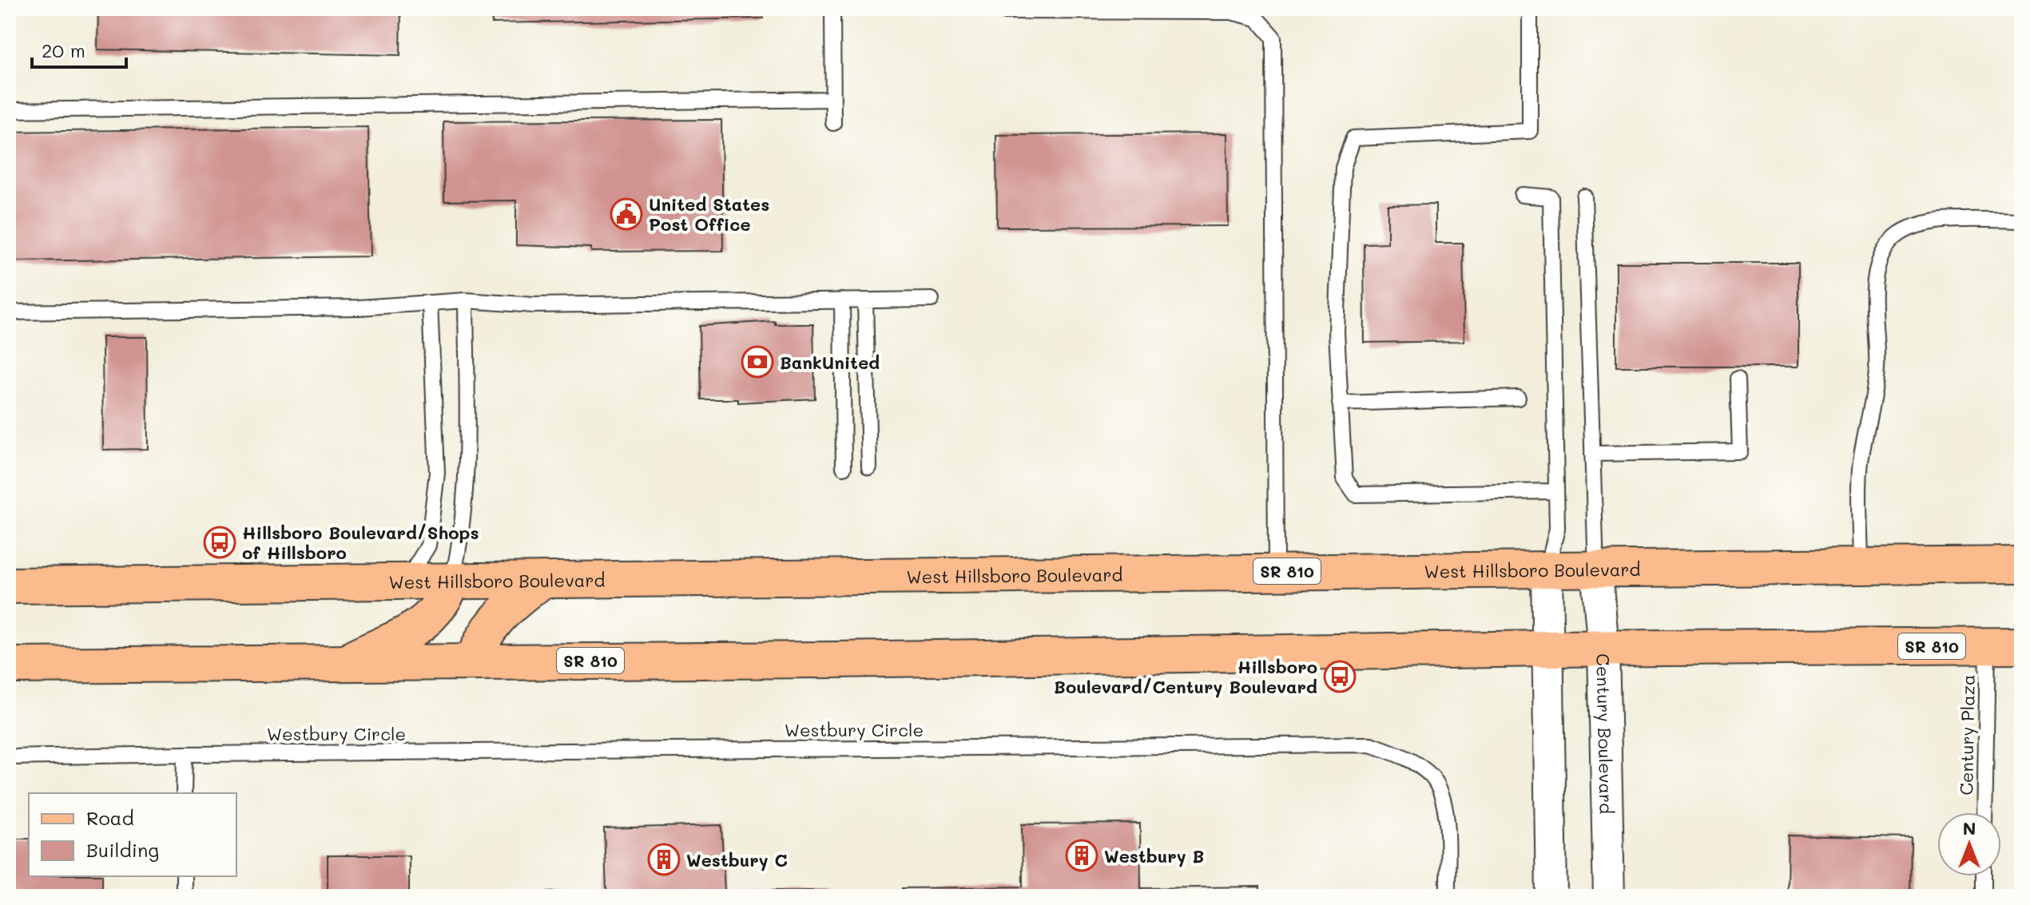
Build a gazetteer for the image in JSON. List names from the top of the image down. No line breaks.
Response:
{"streets":{"main road":["West Hillsboro Boulevard","SR 810"],"street":["Century Boulevard"],"lane":["Westbury Circle","Century Plaza"]},"crossings":[["West Hillsboro Boulevard","Century Boulevard"],["SR 810","Century Boulevard"],["SR 810","Century Plaza"]],"places":{"public building":["United States Post Office"],"bank":["BankUnited"],"bus stop":["Hillsboro Boulevard/Shops of Hillsboro","Hillsboro Boulevard/Century Boulevard"],"building":["Westbury B","Westbury C"]},"legend":["Road","Building"],"scale_bar":"20 m","north":"top"}
